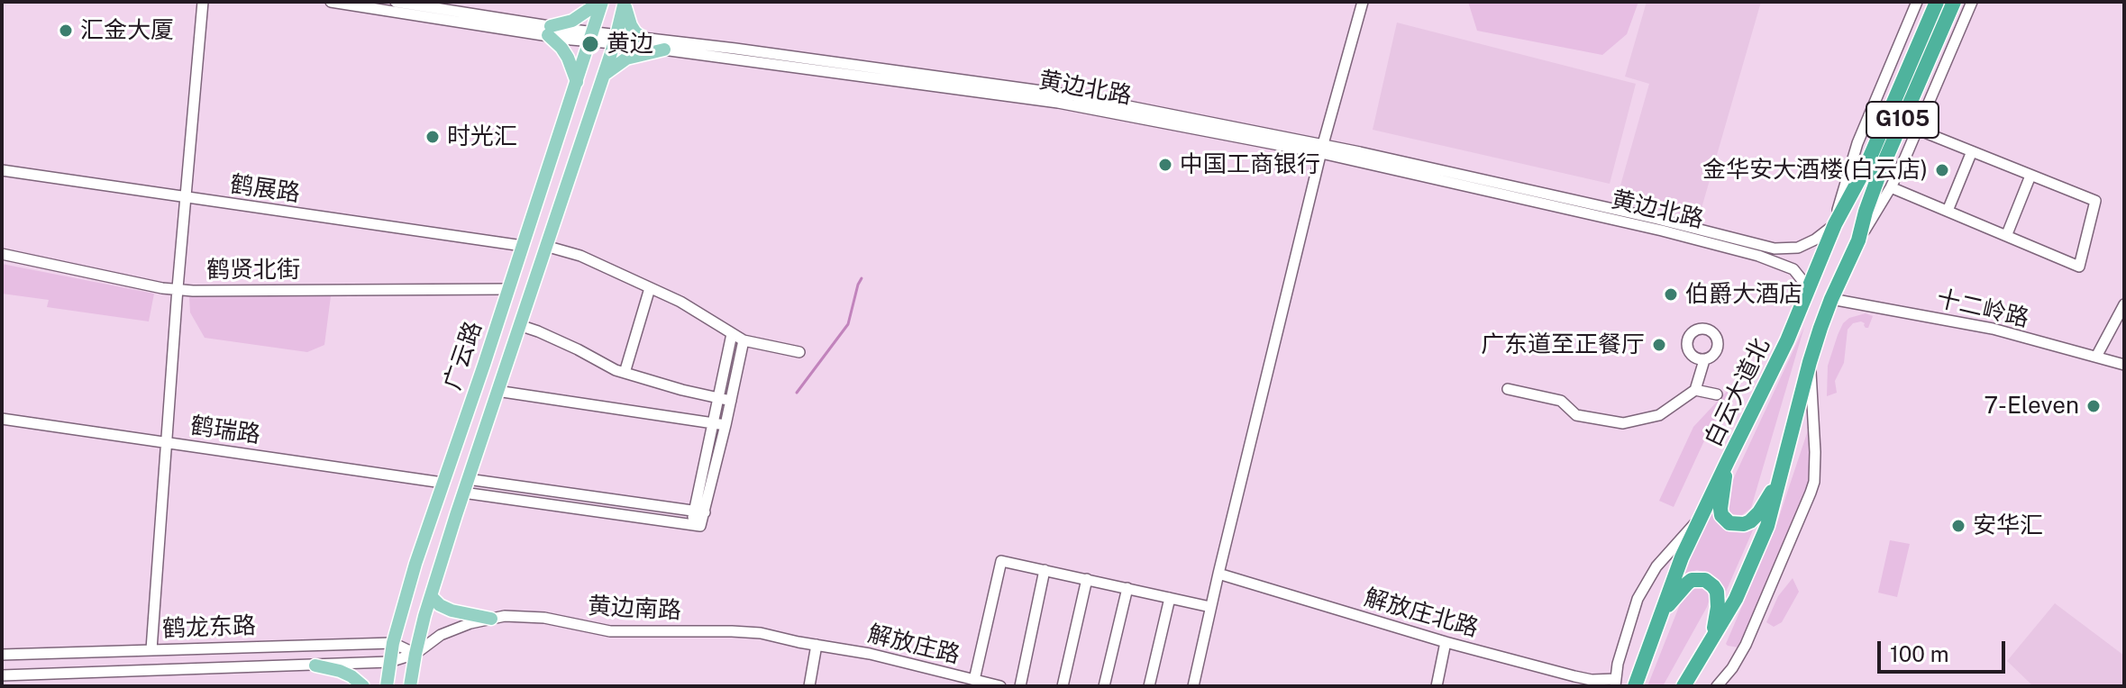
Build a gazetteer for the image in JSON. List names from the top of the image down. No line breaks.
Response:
{"streets":{"highway":["G105","白云大道北"],"main road":["广云路"],"street":["黄边北路","鹤展路","鹤贤北街","十二岭路","鹤瑞路","黄边南路","解放庄北路","鹤龙东路","解放庄路"]},"crossings":[["黄边北路","广云路"],["黄边北路","白云大道北"],["G105","十二岭路"],["鹤展路","广云路"],["鹤贤北街","广云路"],["广云路","鹤瑞路"],["广云路","黄边南路"],["广云路","鹤龙东路"],["黄边南路","鹤龙东路"],["黄边南路","解放庄路"]],"places":["汇金大厦","黄边","时光汇","中国工商银行","金华安大酒楼(白云店)","伯爵大酒店","广东道至正餐厅","7-Eleven","安华汇"],"scale_bar":"100 m"}
